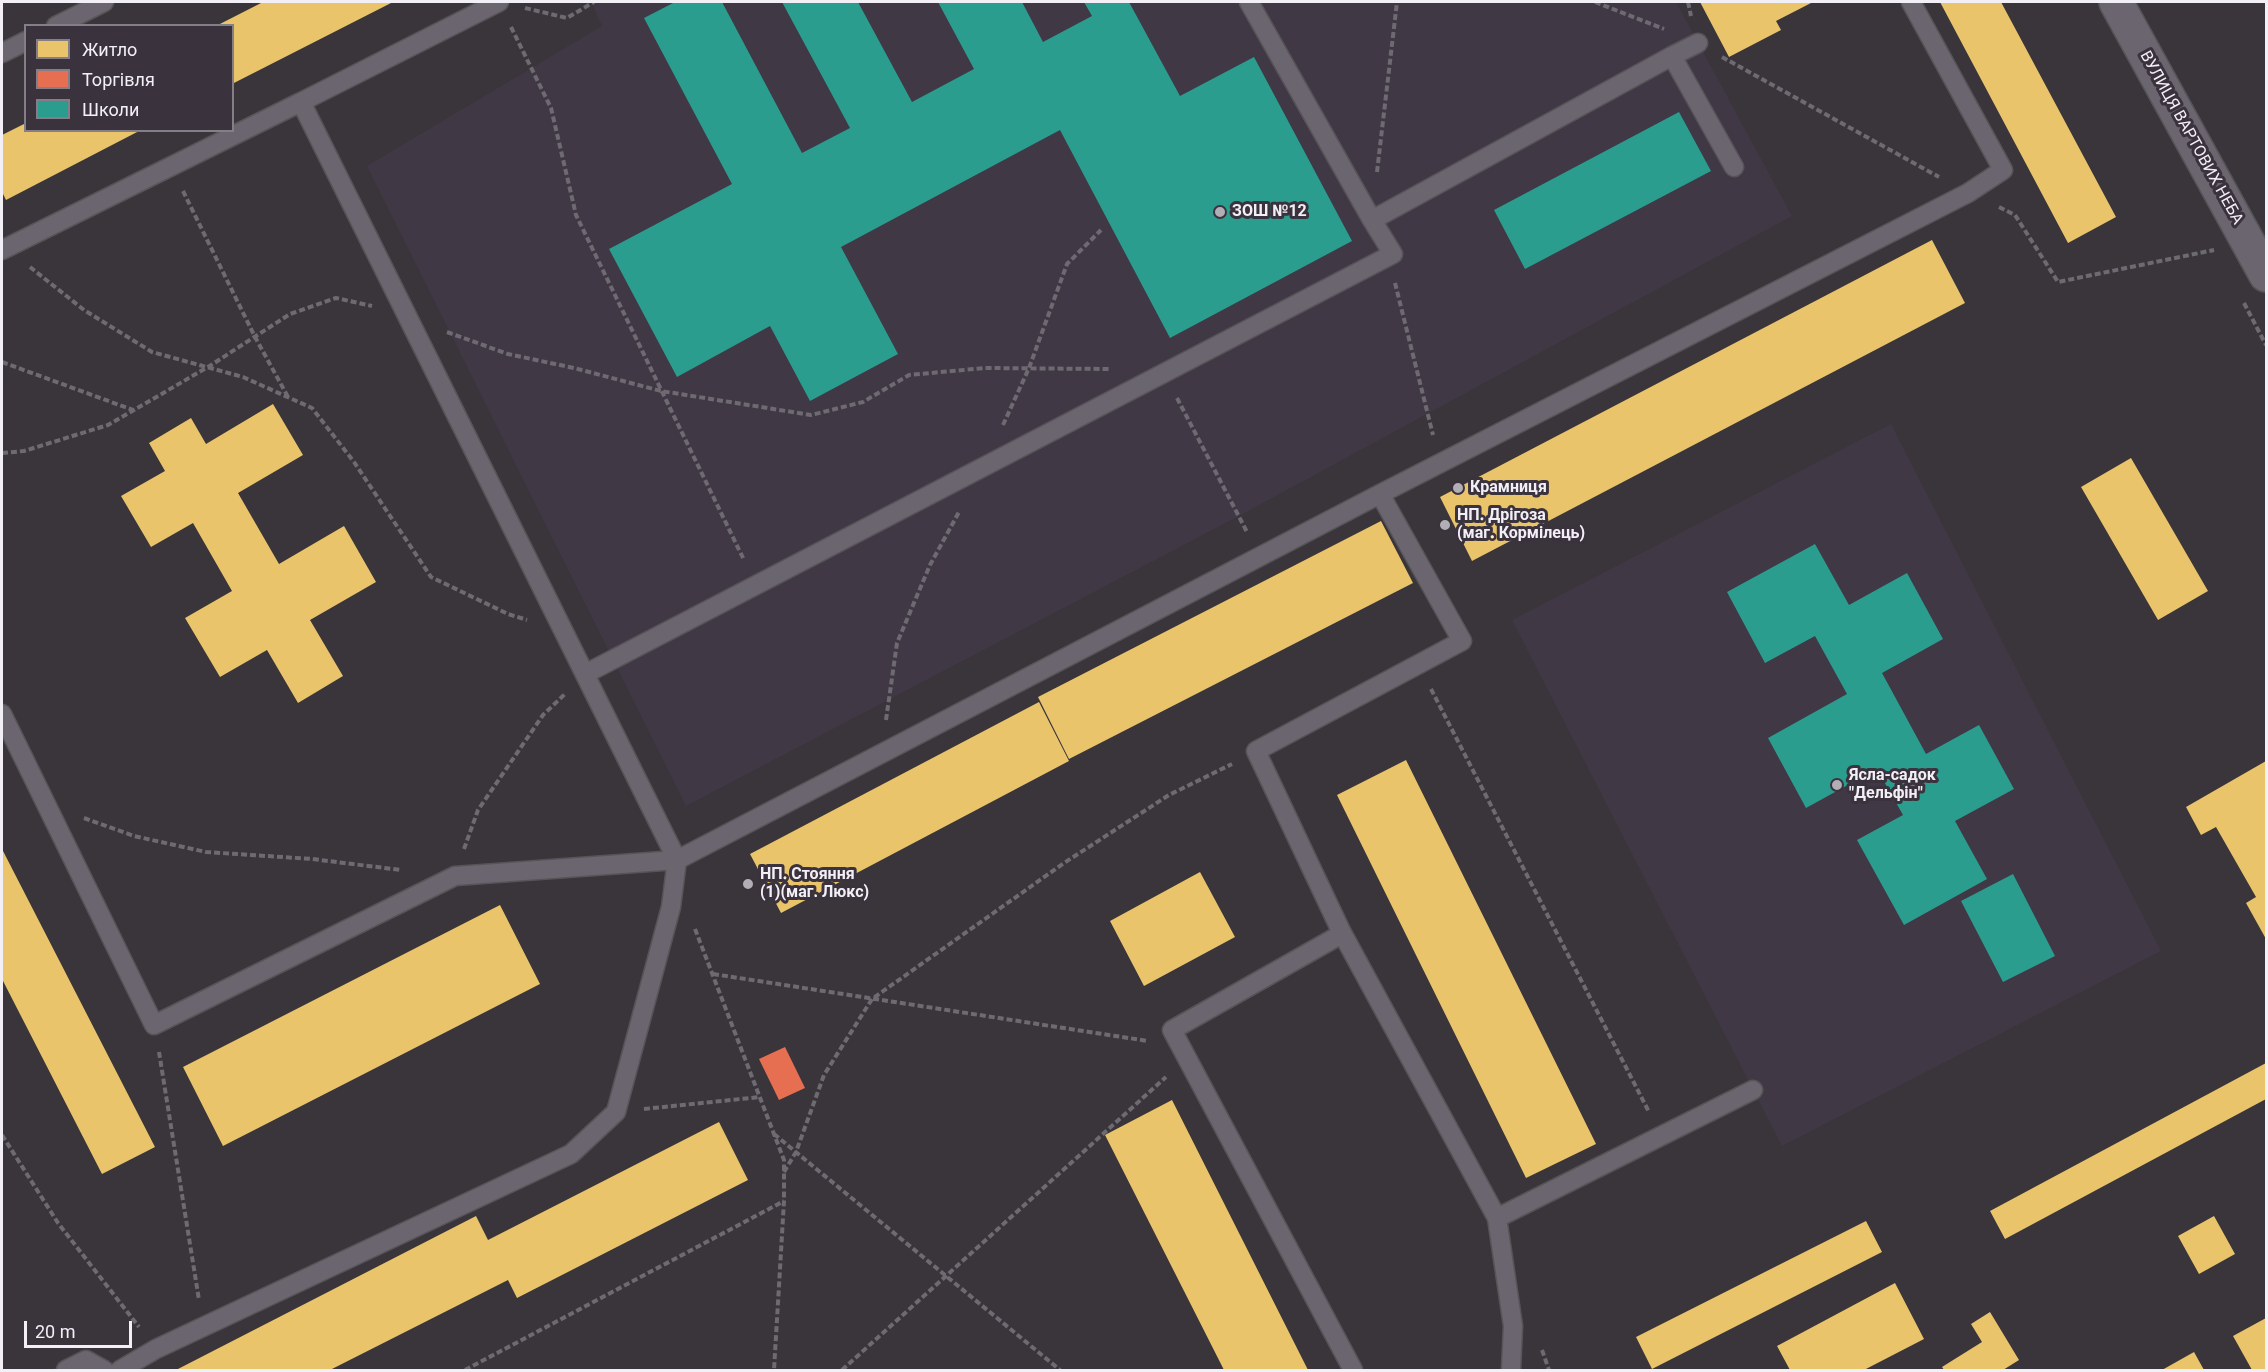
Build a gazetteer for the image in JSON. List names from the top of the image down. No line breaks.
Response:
{"streets":{"street":["ВУЛИЦЯ ВАРТОВИХ НЕБА"]},"places":["ЗОШ №12","Крамниця","НП. Дрігоза (маг. Кормілець)","Ясла-садок \"Дельфін\"","НП. Стояння (1)(маг. Люкс)"],"legend":["Житло","Торгівля","Школи"],"scale_bar":"20 m"}
